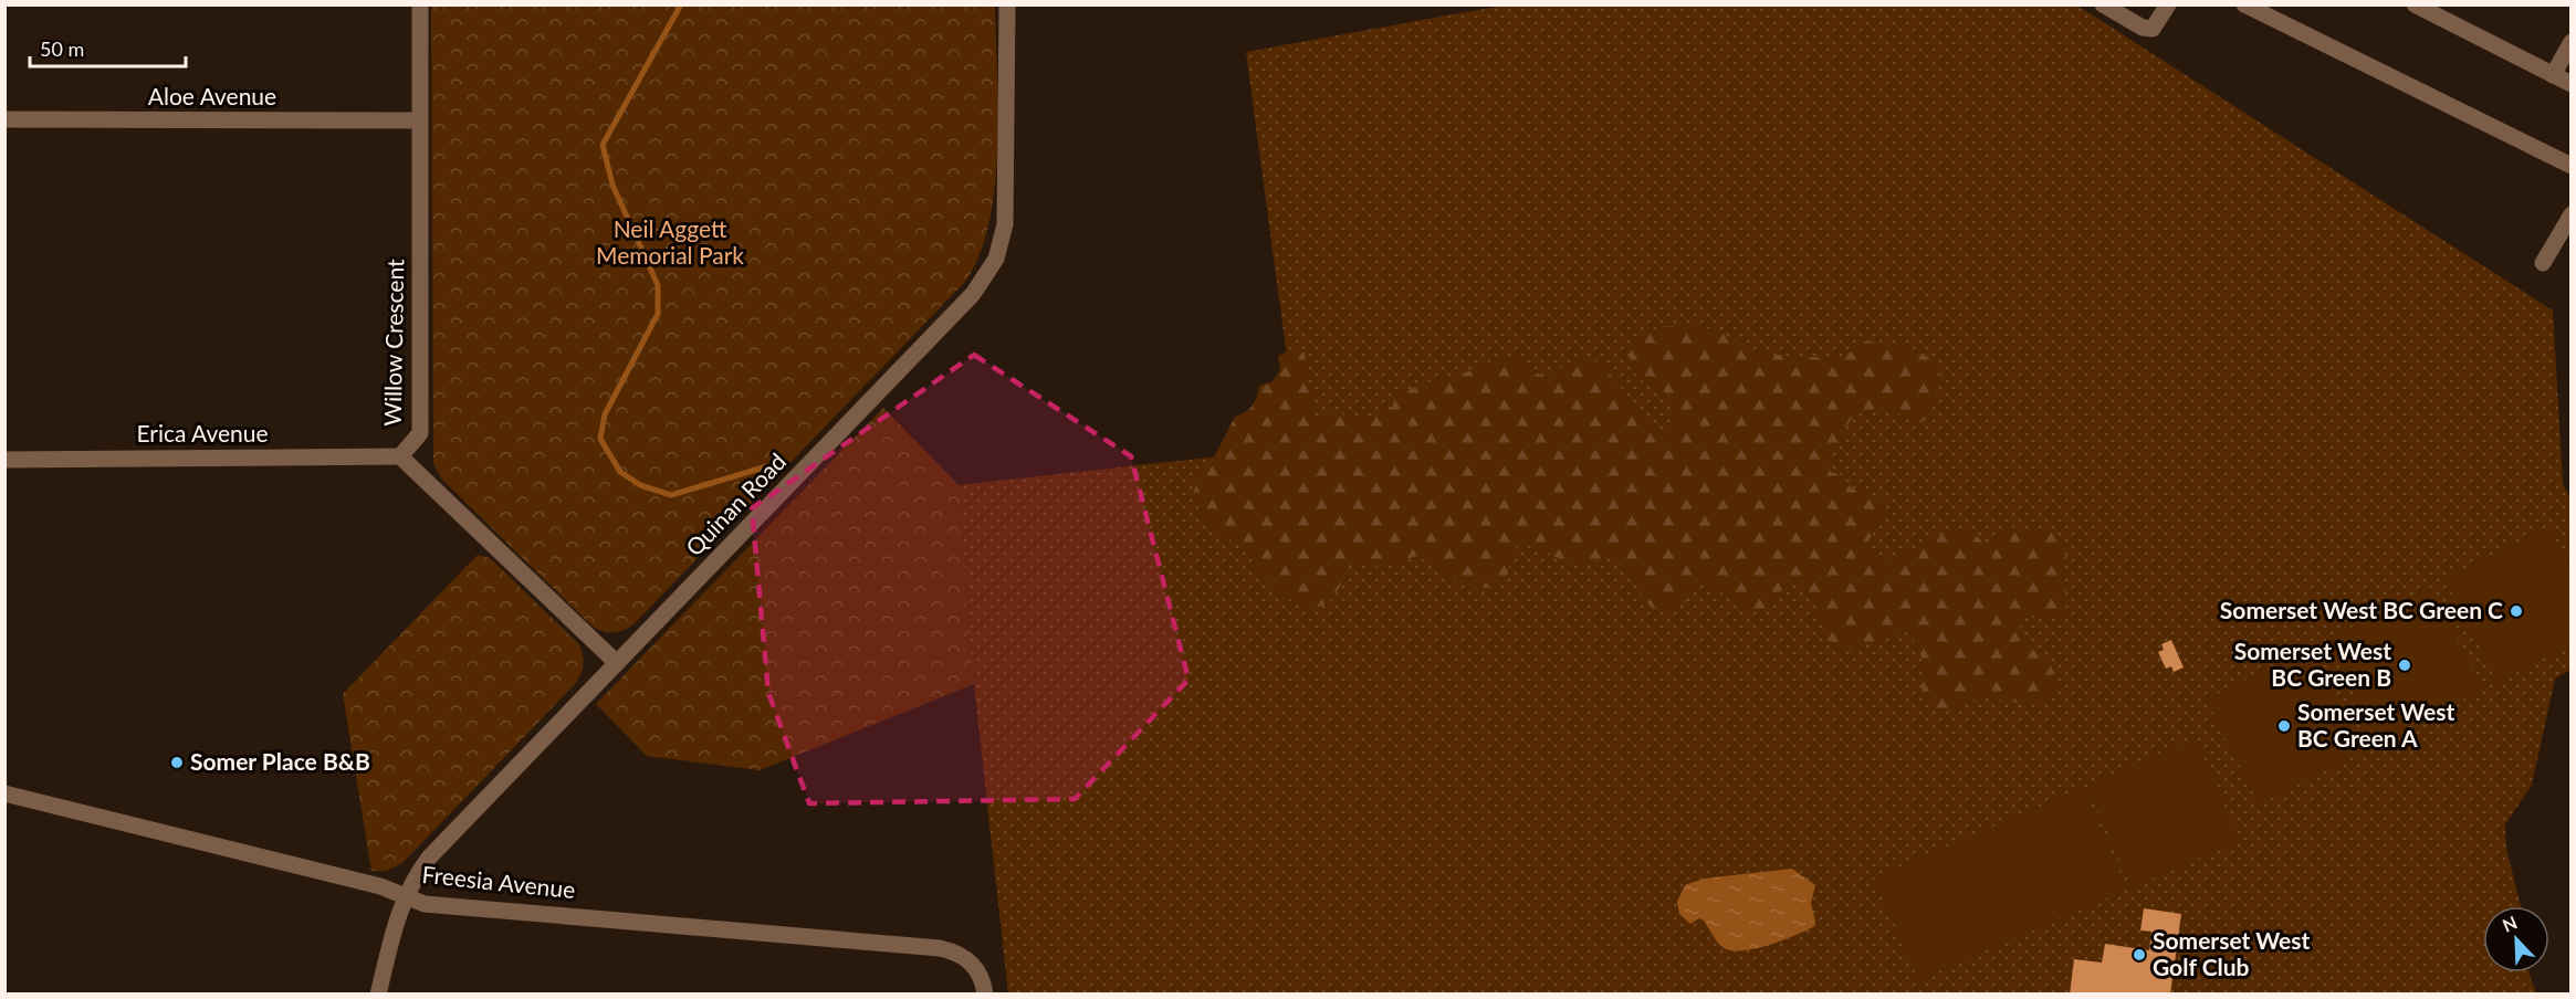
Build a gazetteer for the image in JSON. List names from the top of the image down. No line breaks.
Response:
{"streets":{"street":["Aloe Avenue","Willow Crescent","Erica Avenue","Quinan Road","Freesia Avenue"]},"crossings":[["Aloe Avenue","Willow Crescent"],["Willow Crescent","Erica Avenue"],["Willow Crescent","Quinan Road"],["Quinan Road","Freesia Avenue"]],"parks":["Neil Aggett Memorial Park"],"places":["Somerset West BC Green C","Somerset West BC Green B","Somerset West BC Green A","Somer Place B&B","Somerset West Golf Club"],"scale_bar":"50 m","north":"top left"}
